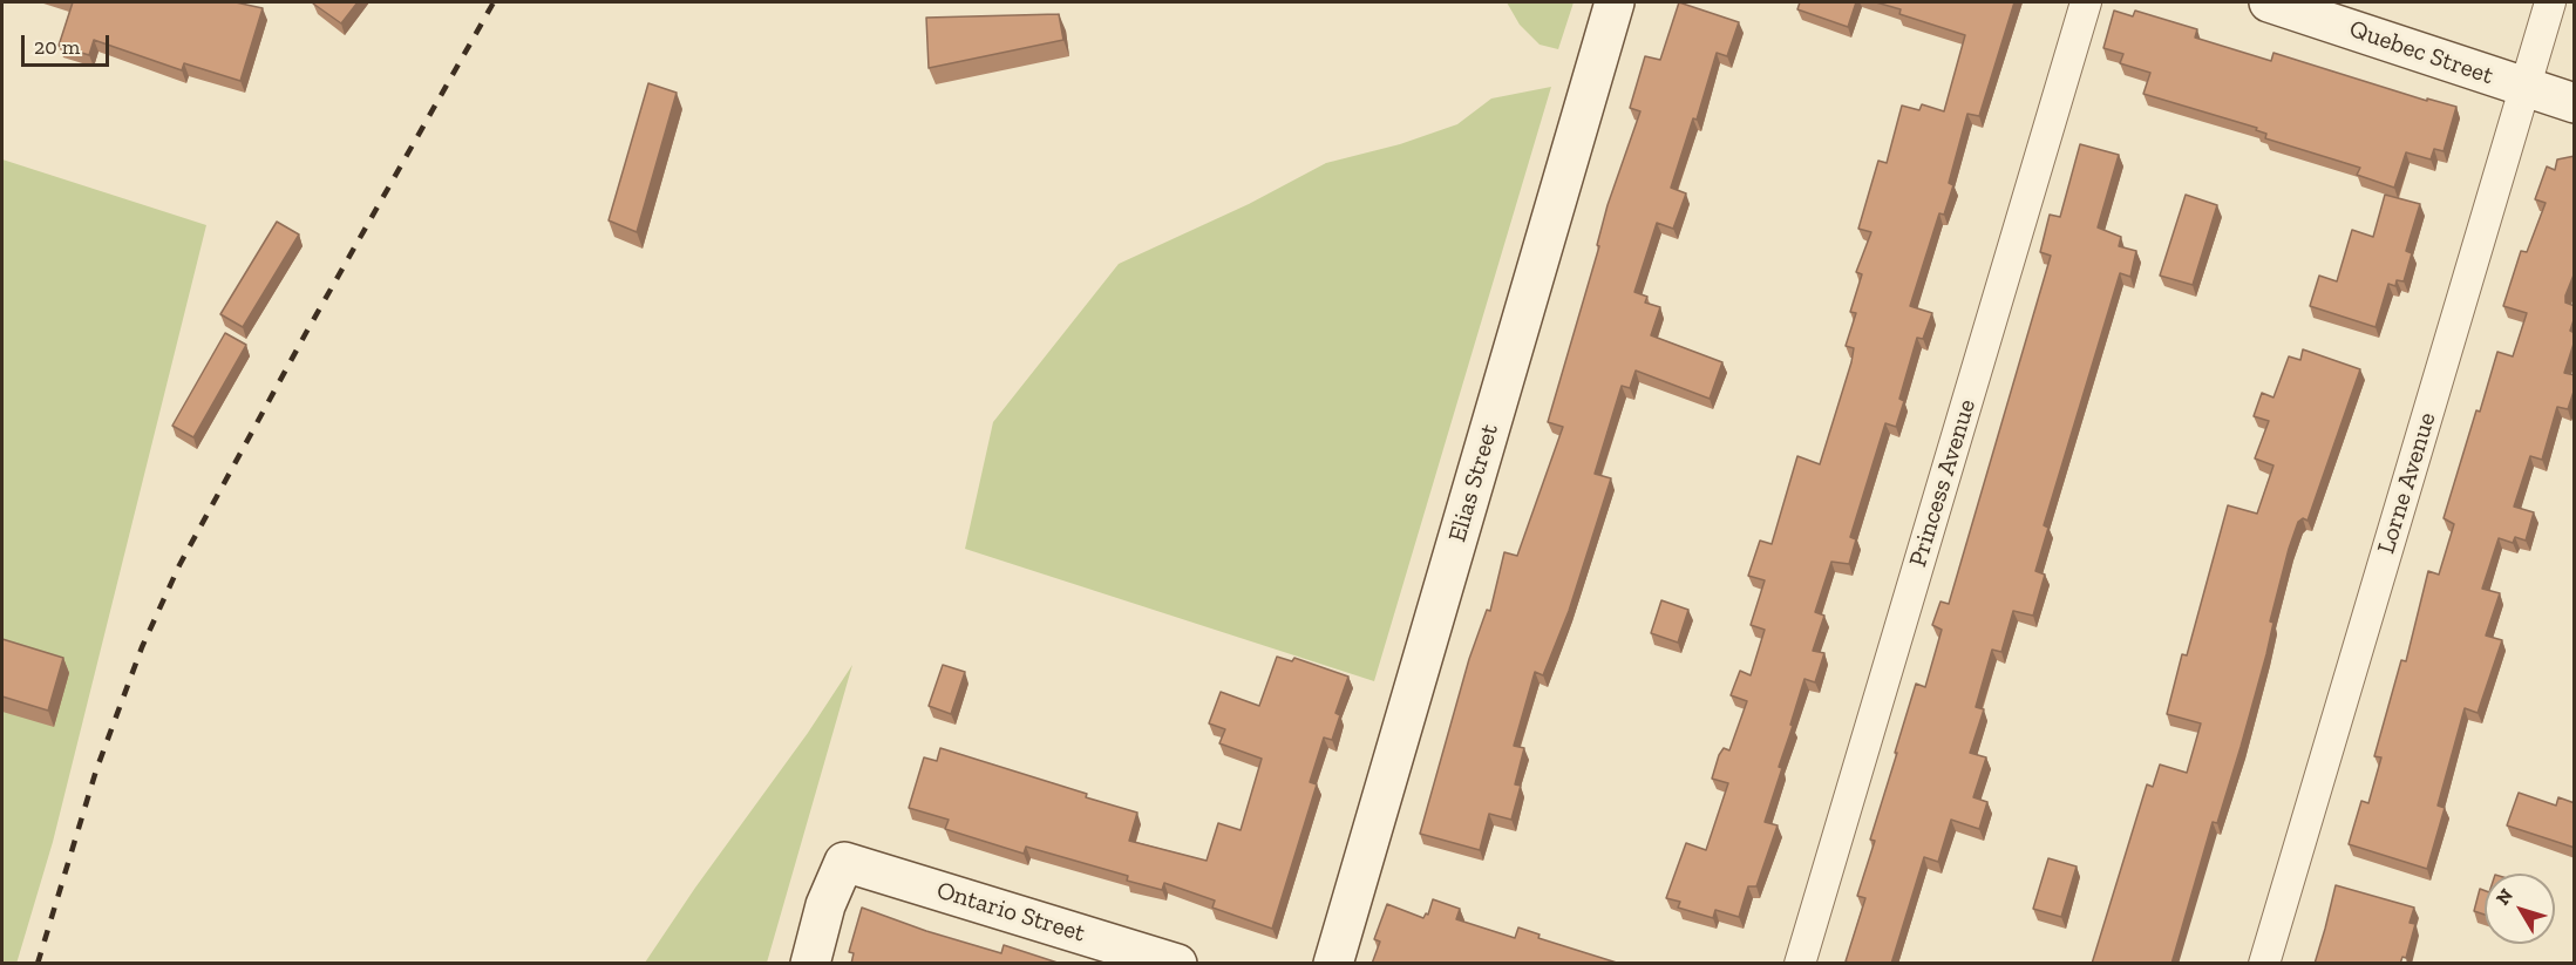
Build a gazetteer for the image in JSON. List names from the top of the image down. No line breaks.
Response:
{"streets":{"street":["Quebec Street","Elias Street","Princess Avenue","Lorne Avenue","Ontario Street"]},"crossings":[["Quebec Street","Lorne Avenue"]],"scale_bar":"20 m","north":"top left"}
